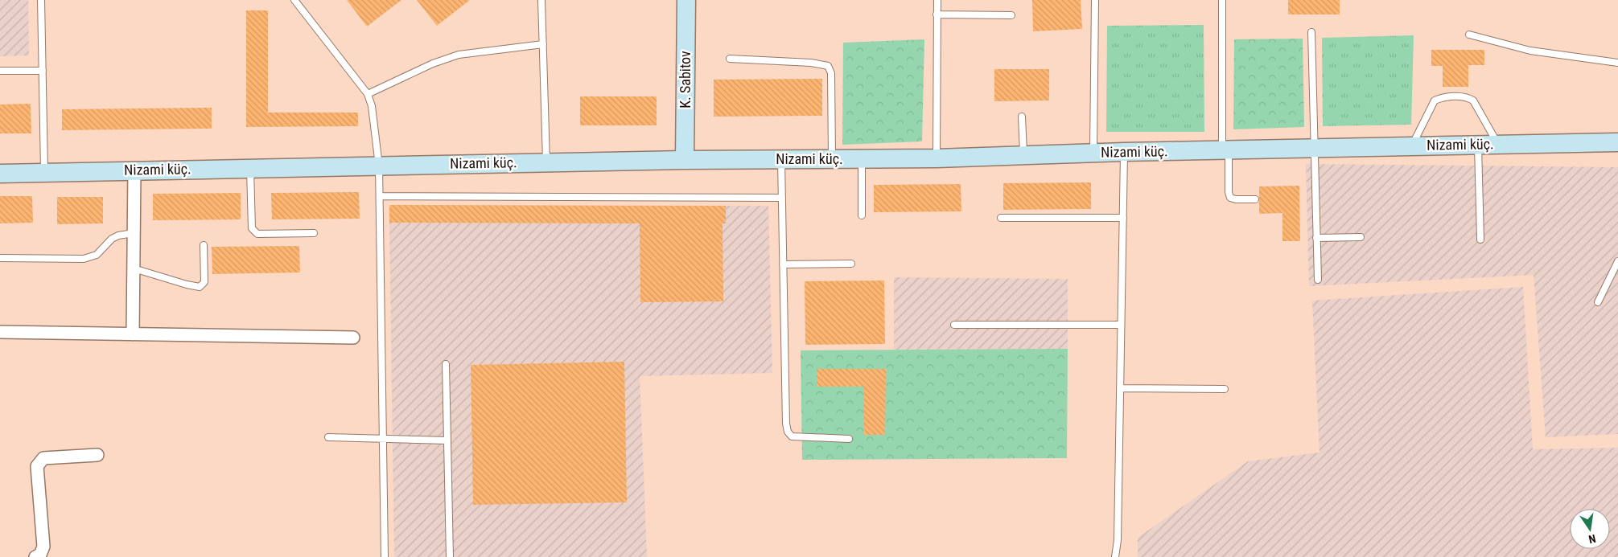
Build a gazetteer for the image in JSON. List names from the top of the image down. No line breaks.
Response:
{"streets":{"main road":["K. Sabitov","Nizami küç."]},"crossings":[["K. Sabitov","Nizami küç."]],"north":"bottom"}
